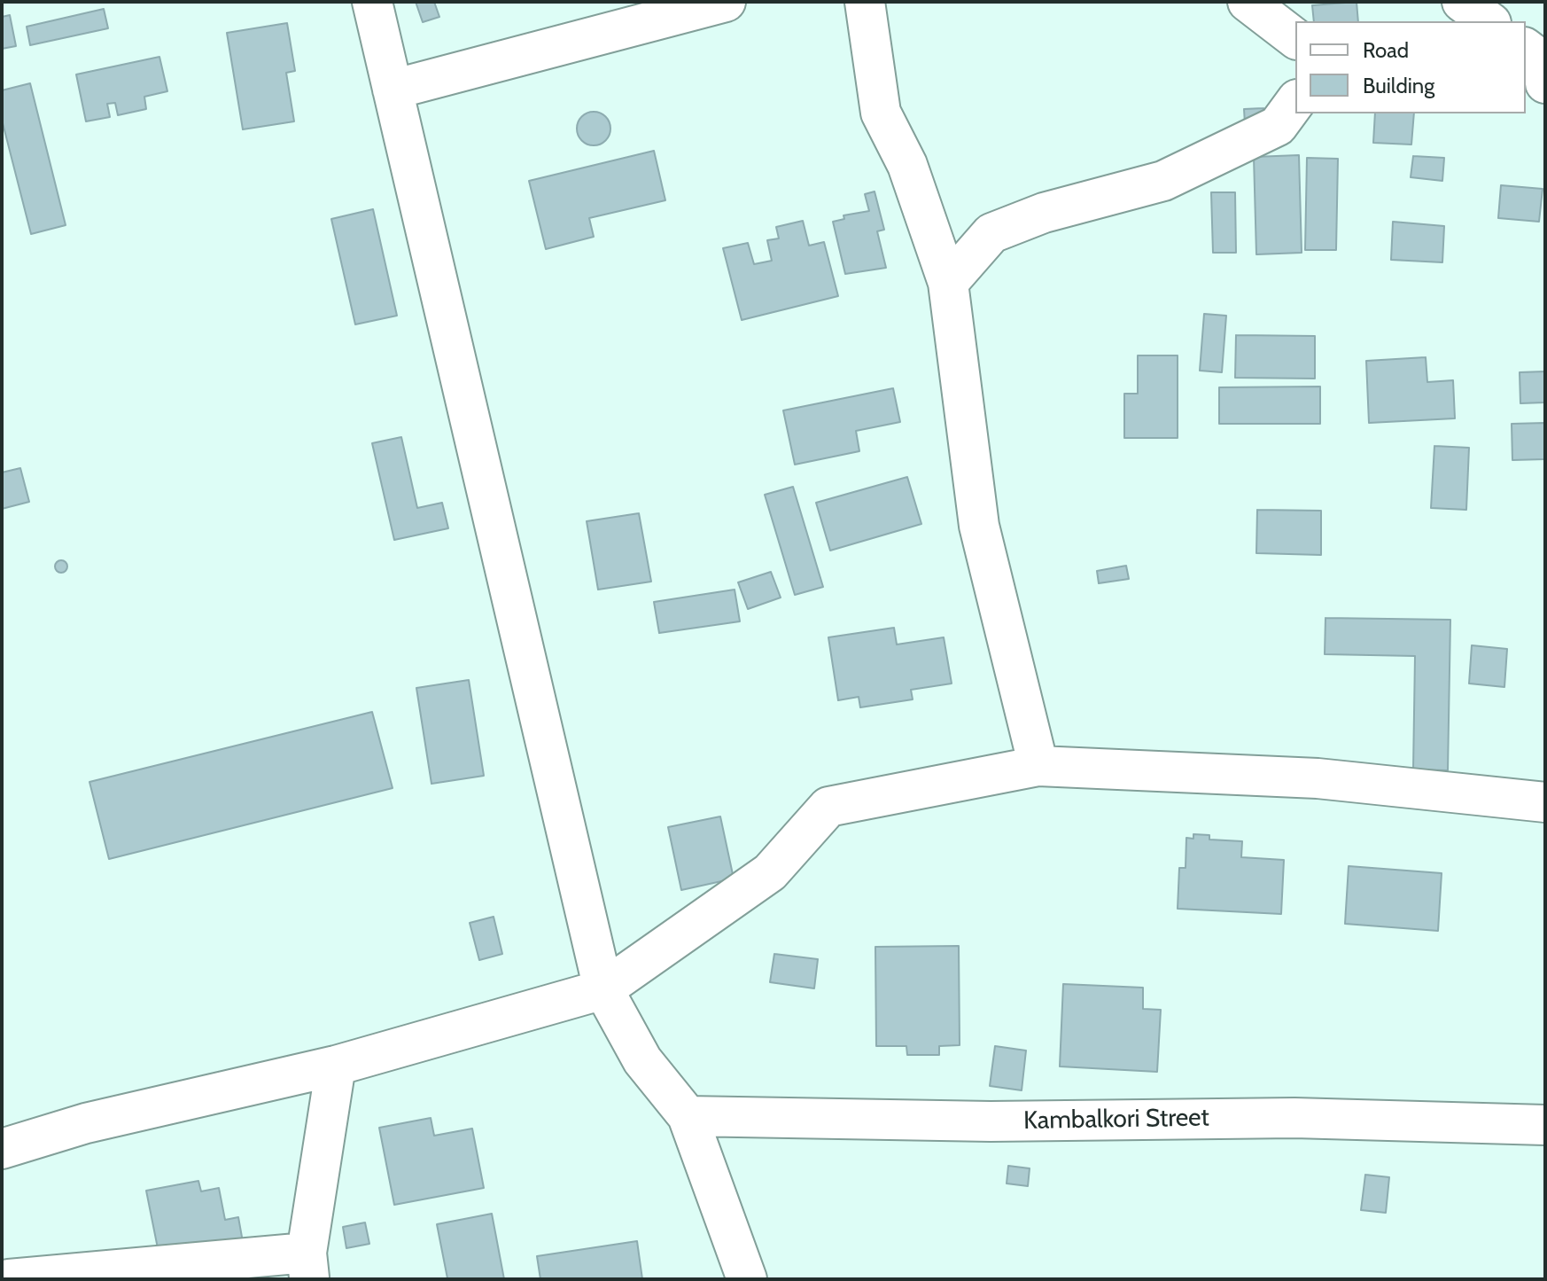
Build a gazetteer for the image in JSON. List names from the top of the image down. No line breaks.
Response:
{"streets":{"street":["Kambalkori Street"]},"legend":["Road","Building"]}
